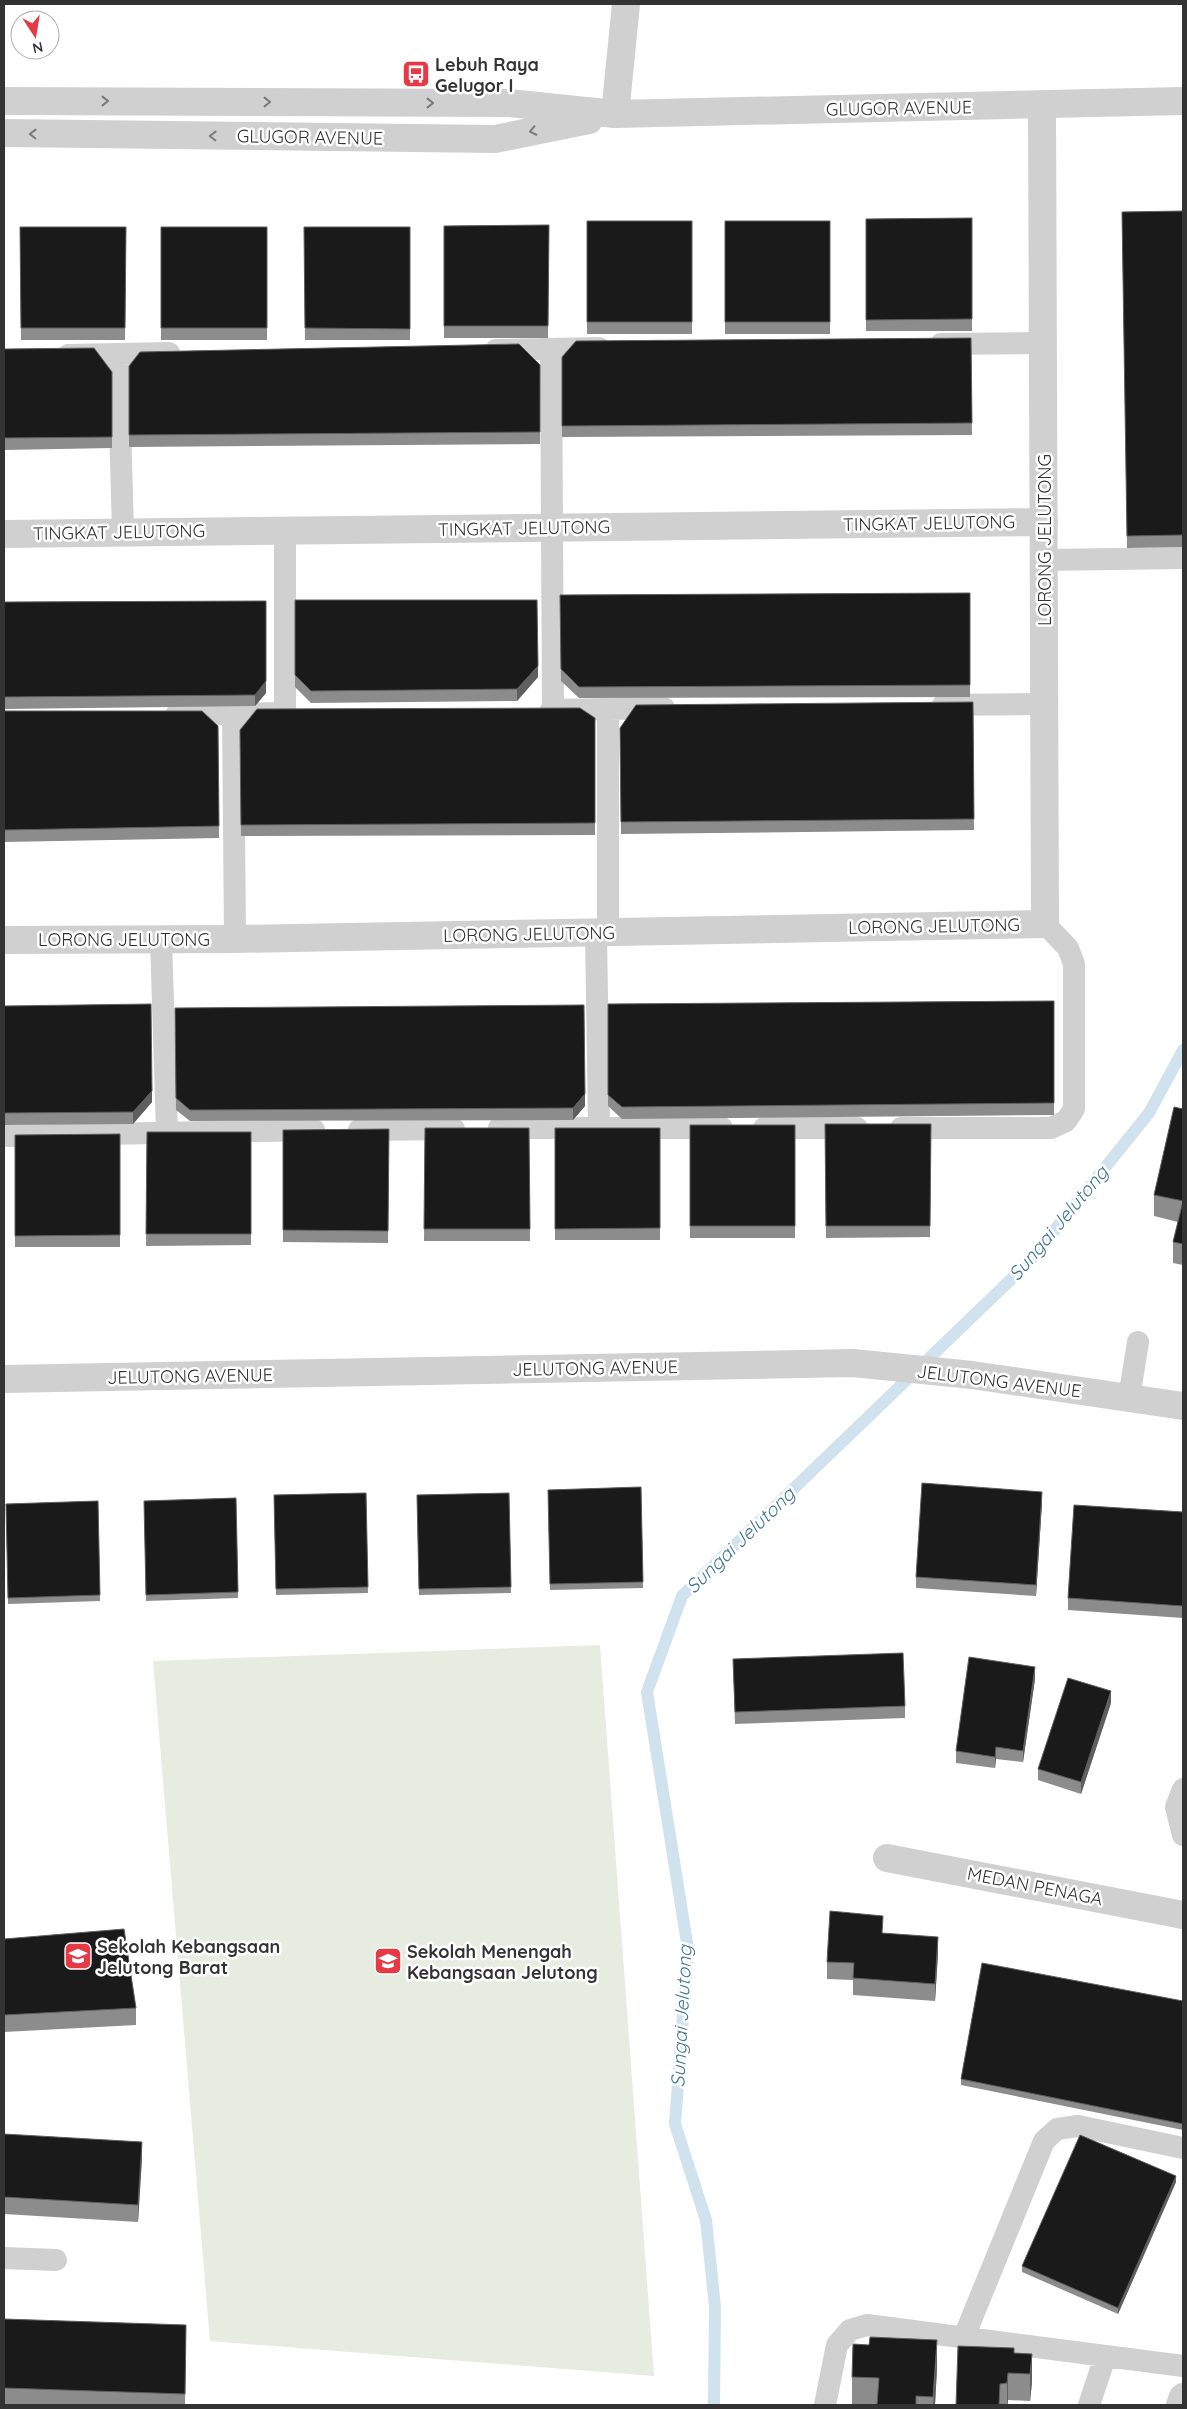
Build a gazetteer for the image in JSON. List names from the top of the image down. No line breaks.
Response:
{"streets":{"street":["GLUGOR AVENUE","TINGKAT JELUTONG","LORONG JELUTONG","JELUTONG AVENUE","MEDAN PENAGA"]},"crossings":[["GLUGOR AVENUE","LORONG JELUTONG"],["TINGKAT JELUTONG","LORONG JELUTONG"]],"water":["Sungai Jelutong"],"places":{"bus stop":["Lebuh Raya Gelugor I"],"school or university":["Sekolah Kebangsaan Jelutong Barat","Sekolah Menengah Kebangsaan Jelutong"]},"north":"bottom"}
